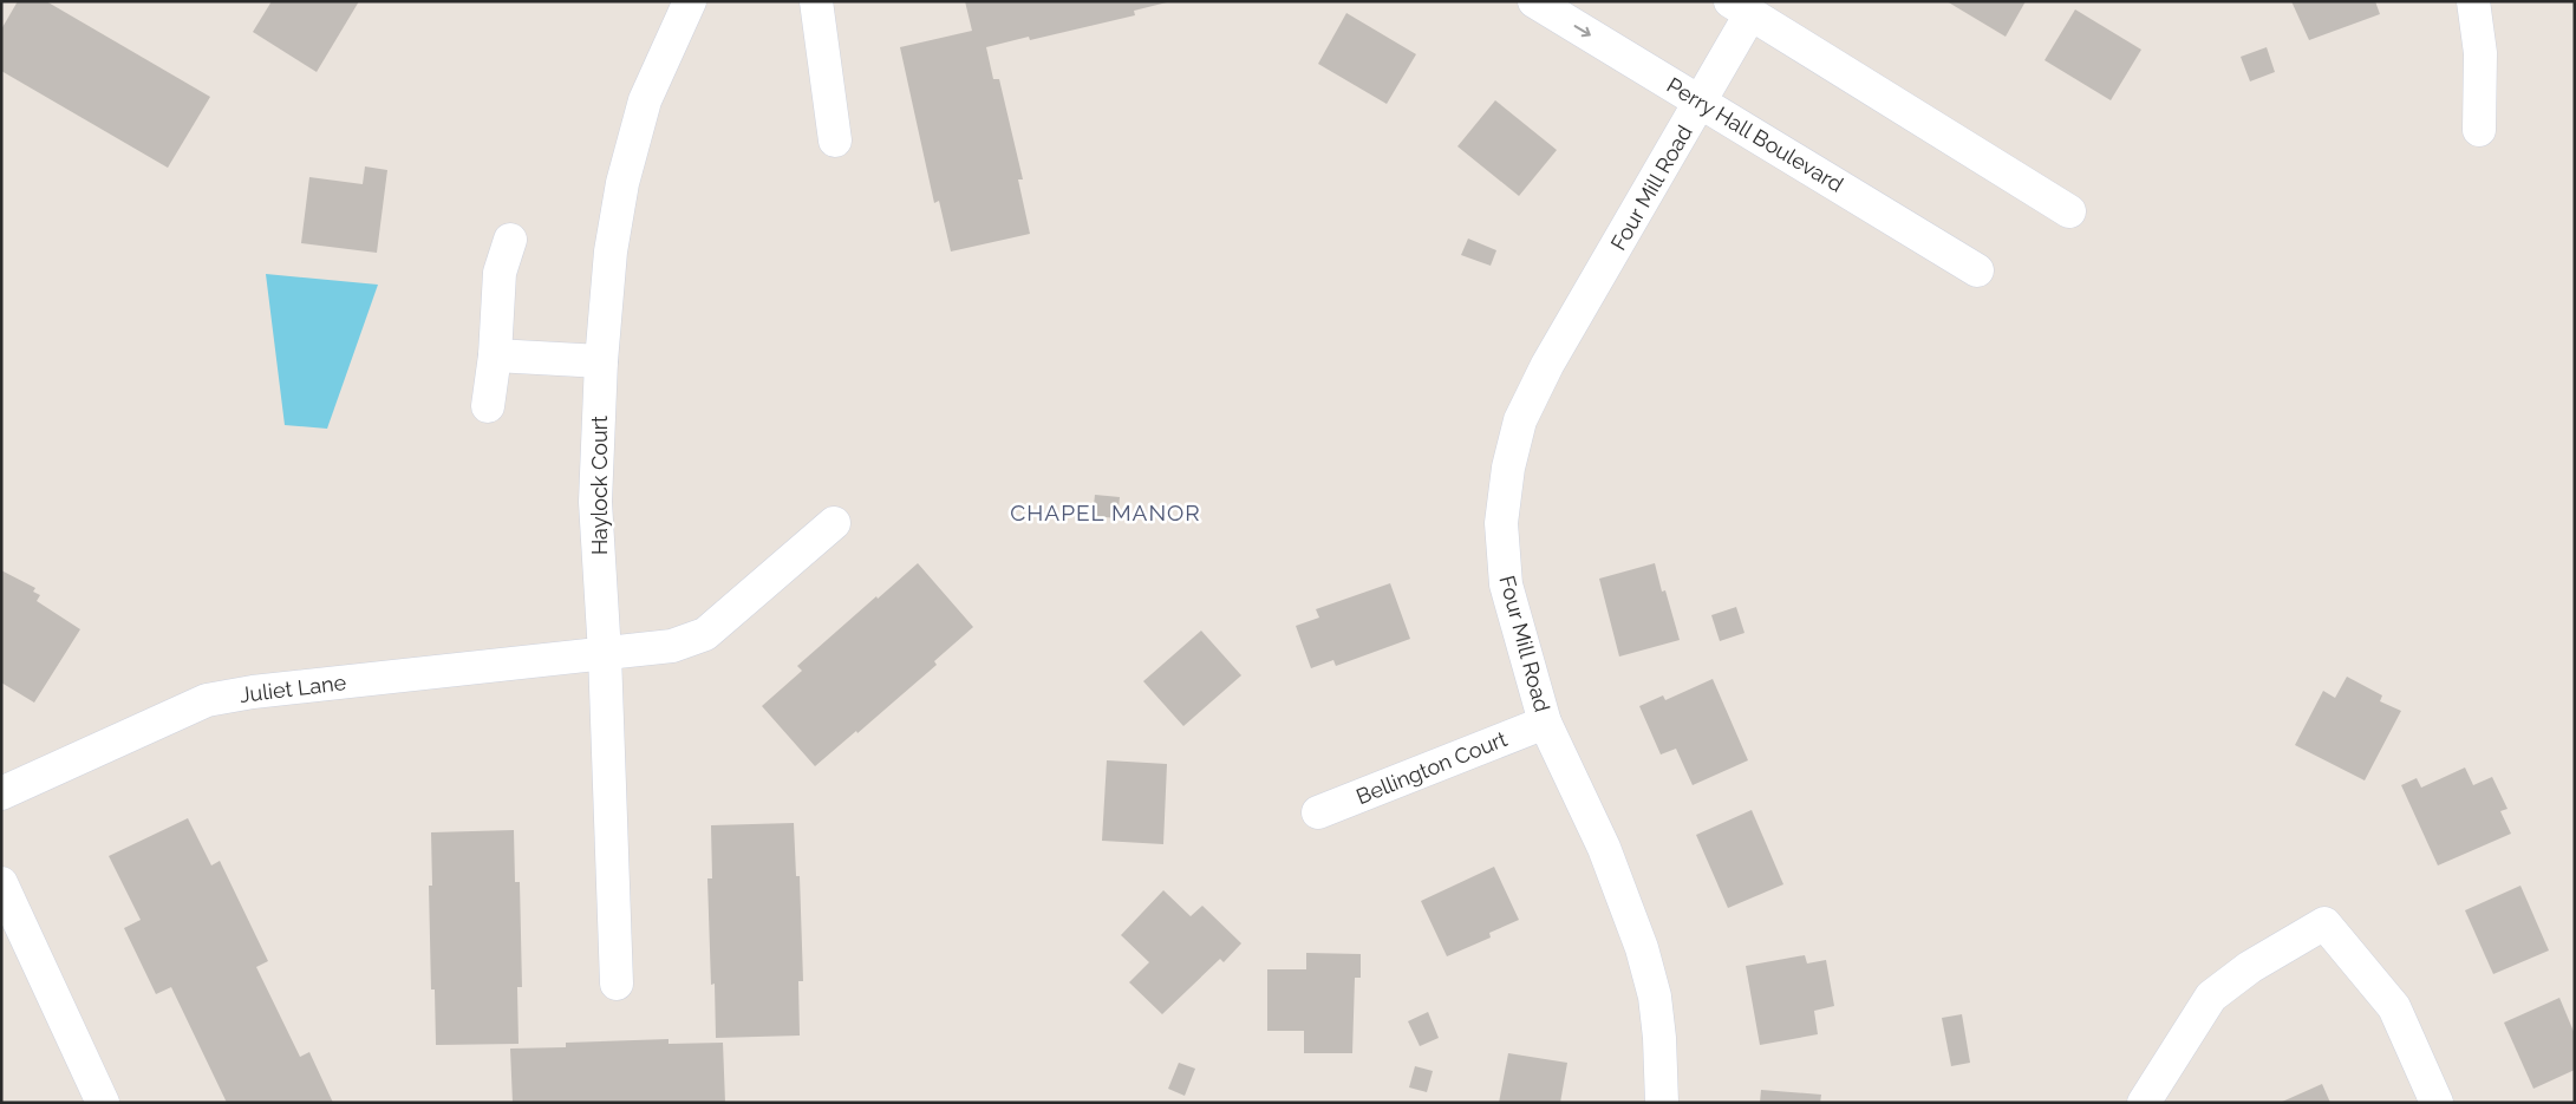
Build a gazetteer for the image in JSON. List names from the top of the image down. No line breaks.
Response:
{"streets":{"street":["Perry Hall Boulevard","Four Mill Road","Haylock Court","Juliet Lane","Bellington Court"]},"crossings":[["Perry Hall Boulevard","Four Mill Road"],["Four Mill Road","Bellington Court"],["Haylock Court","Juliet Lane"]],"one_way":["Perry Hall Boulevard"],"districts":["CHAPEL MANOR"]}
